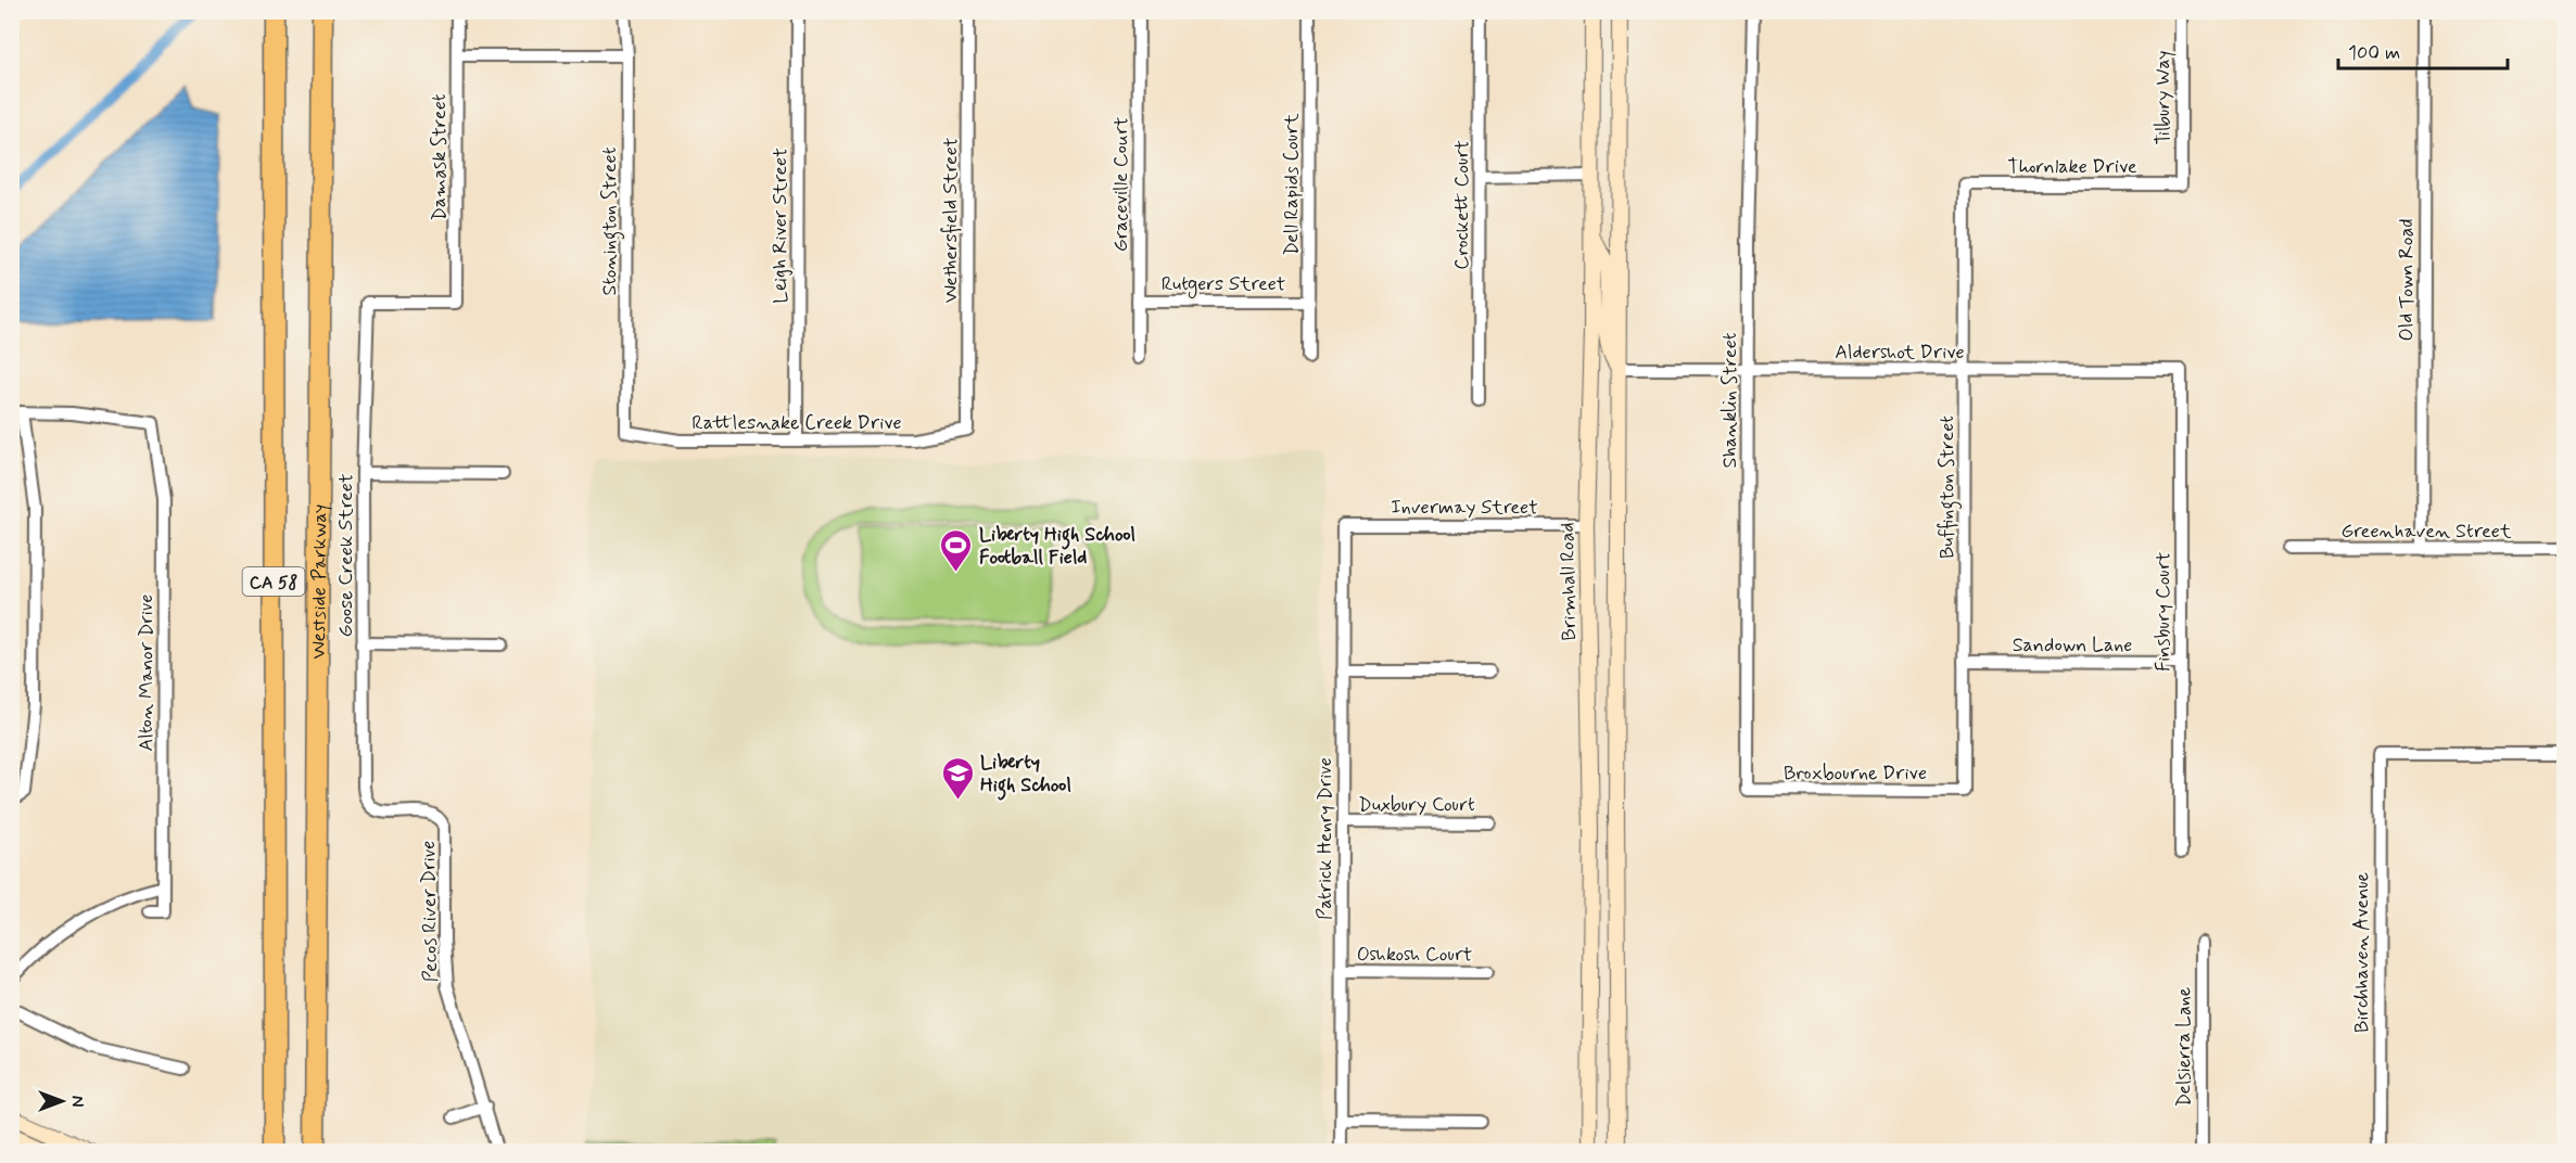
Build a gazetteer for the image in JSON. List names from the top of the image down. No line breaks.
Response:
{"streets":{"highway":["CA 58","Westside Parkway"],"street":["Tilbury Way","Damask Street","Thornlake Drive","Graceville Court","Dell Rapids Court","Crockett Court","Wethersfield Street","Stonington Street","Leigh River Street","Old Town Road","Rutgers Street","Aldershot Drive","Shanklin Street","Rattlesnake Creek Drive","Buffington Street","Invermay Street","Greenhaven Street","Goose Creek Street","Brimhall Road","Finsbury Court","Sandown Lane","Alton Manor Drive","Broxbourne Drive","Duxbury Court","Patrick Henry Drive","Pecos River Drive","Birchhaven Avenue","Oshkosh Court","Delsierra Lane"]},"crossings":[["Tilbury Way","Thornlake Drive"],["Damask Street","Goose Creek Street"],["Thornlake Drive","Buffington Street"],["Graceville Court","Rutgers Street"],["Dell Rapids Court","Rutgers Street"],["Wethersfield Street","Rattlesnake Creek Drive"],["Stonington Street","Rattlesnake Creek Drive"],["Leigh River Street","Rattlesnake Creek Drive"],["Old Town Road","Greenhaven Street"],["Aldershot Drive","Shanklin Street"],["Aldershot Drive","Buffington Street"],["Aldershot Drive","Finsbury Court"],["Shanklin Street","Broxbourne Drive"],["Buffington Street","Sandown Lane"],["Buffington Street","Broxbourne Drive"],["Invermay Street","Brimhall Road"],["Invermay Street","Patrick Henry Drive"],["Goose Creek Street","Pecos River Drive"],["Finsbury Court","Sandown Lane"],["Duxbury Court","Patrick Henry Drive"],["Patrick Henry Drive","Oshkosh Court"]],"places":{"sports":["Liberty High School Football Field"],"school or university":["Liberty High School"]},"scale_bar":"100 m","north":"right"}
